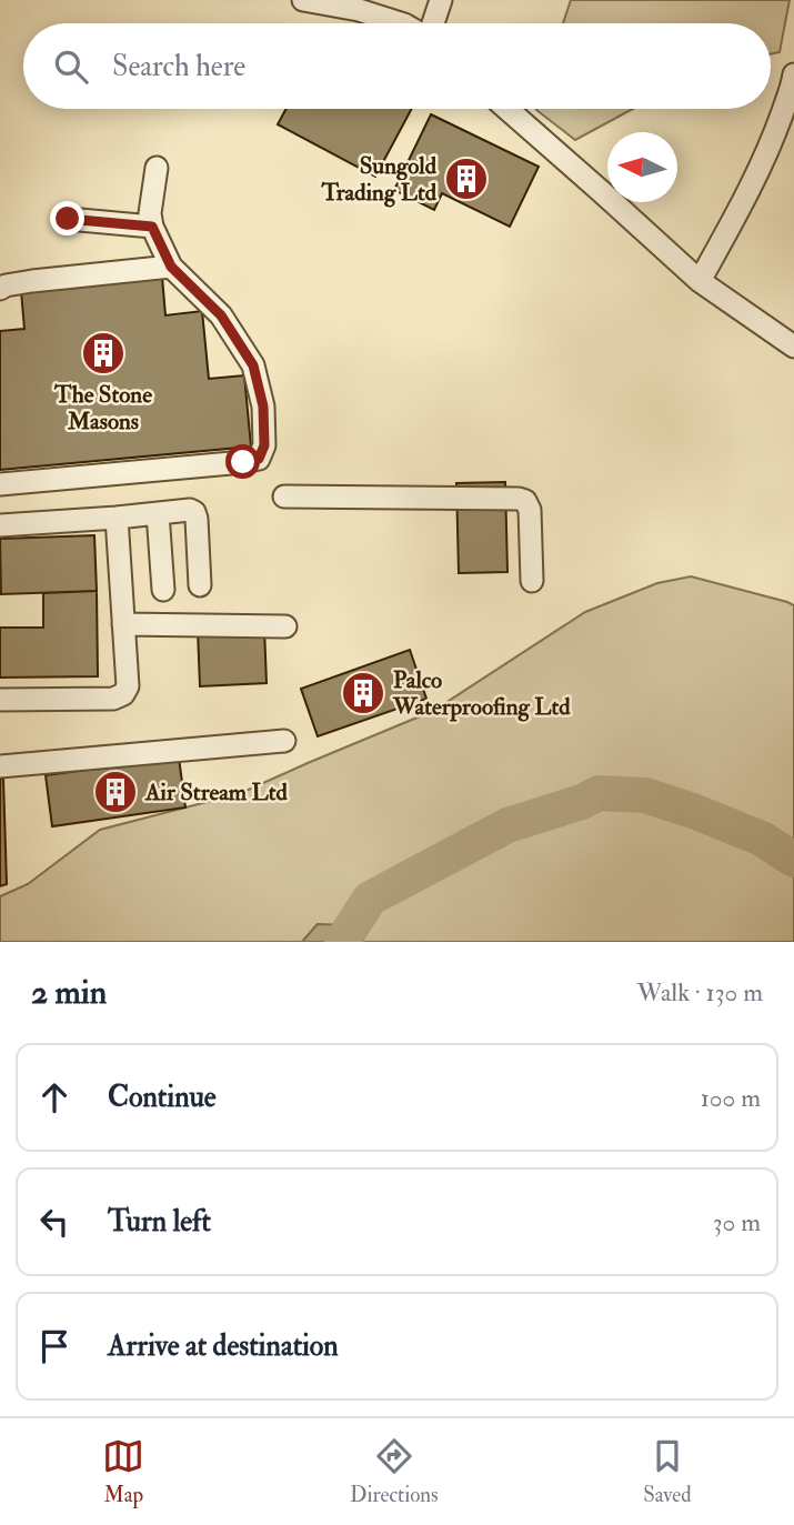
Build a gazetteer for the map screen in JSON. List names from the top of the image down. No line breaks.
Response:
{"places":{"building":["Sungold Trading Ltd","The Stone Masons","Palco Waterproofing Ltd","Air Stream Ltd"]},"north":"left","page":{"search":"Search here","heading":["2 min","Walk · 130 m"],"list":[["Continue","100 m"],["Turn left","30 m"],"Arrive at destination"],"nav":["Map","Directions","Saved"]}}
